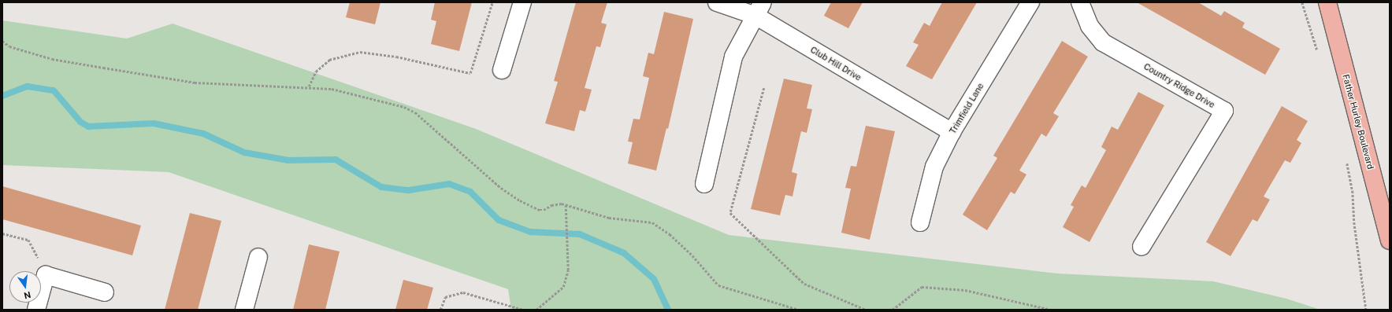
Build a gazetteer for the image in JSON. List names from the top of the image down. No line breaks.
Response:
{"streets":{"main road":["Father Hurley Boulevard"],"street":["Club Hill Drive","Country Ridge Drive","Trimfield Lane"]},"crossings":[["Club Hill Drive","Trimfield Lane"]],"north":"bottom"}
